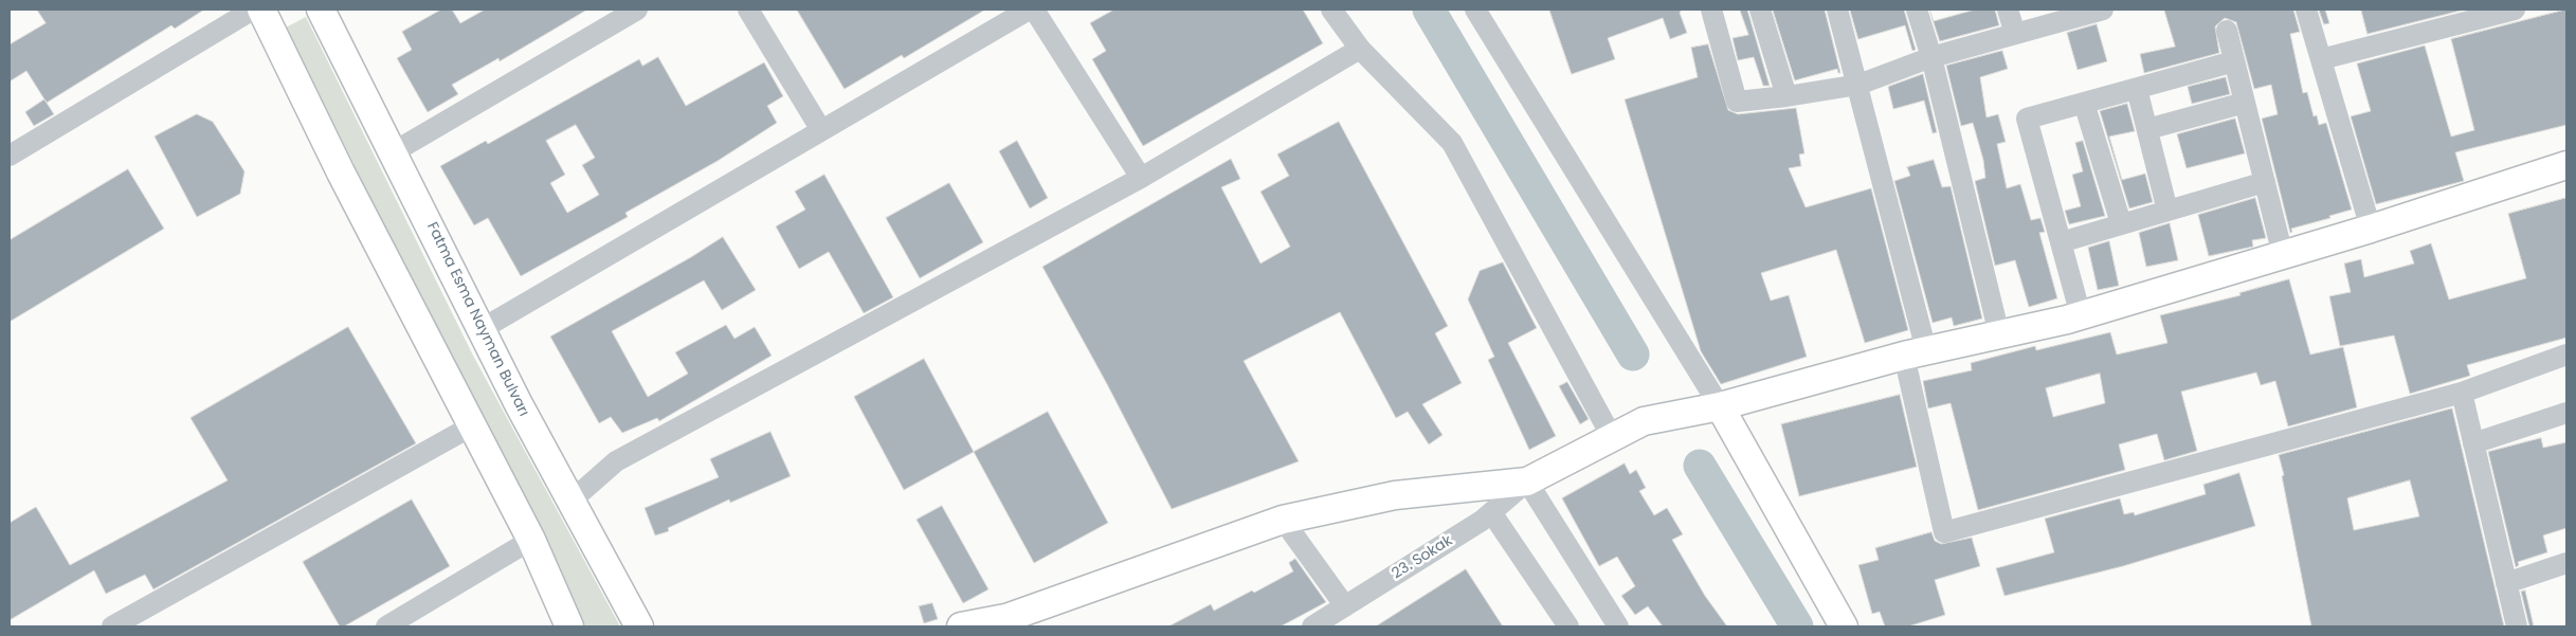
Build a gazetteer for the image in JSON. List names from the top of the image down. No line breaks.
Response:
{"streets":{"main road":["Fatma Esma Nayman Bulvarı"],"street":["23. Sokak"]}}
